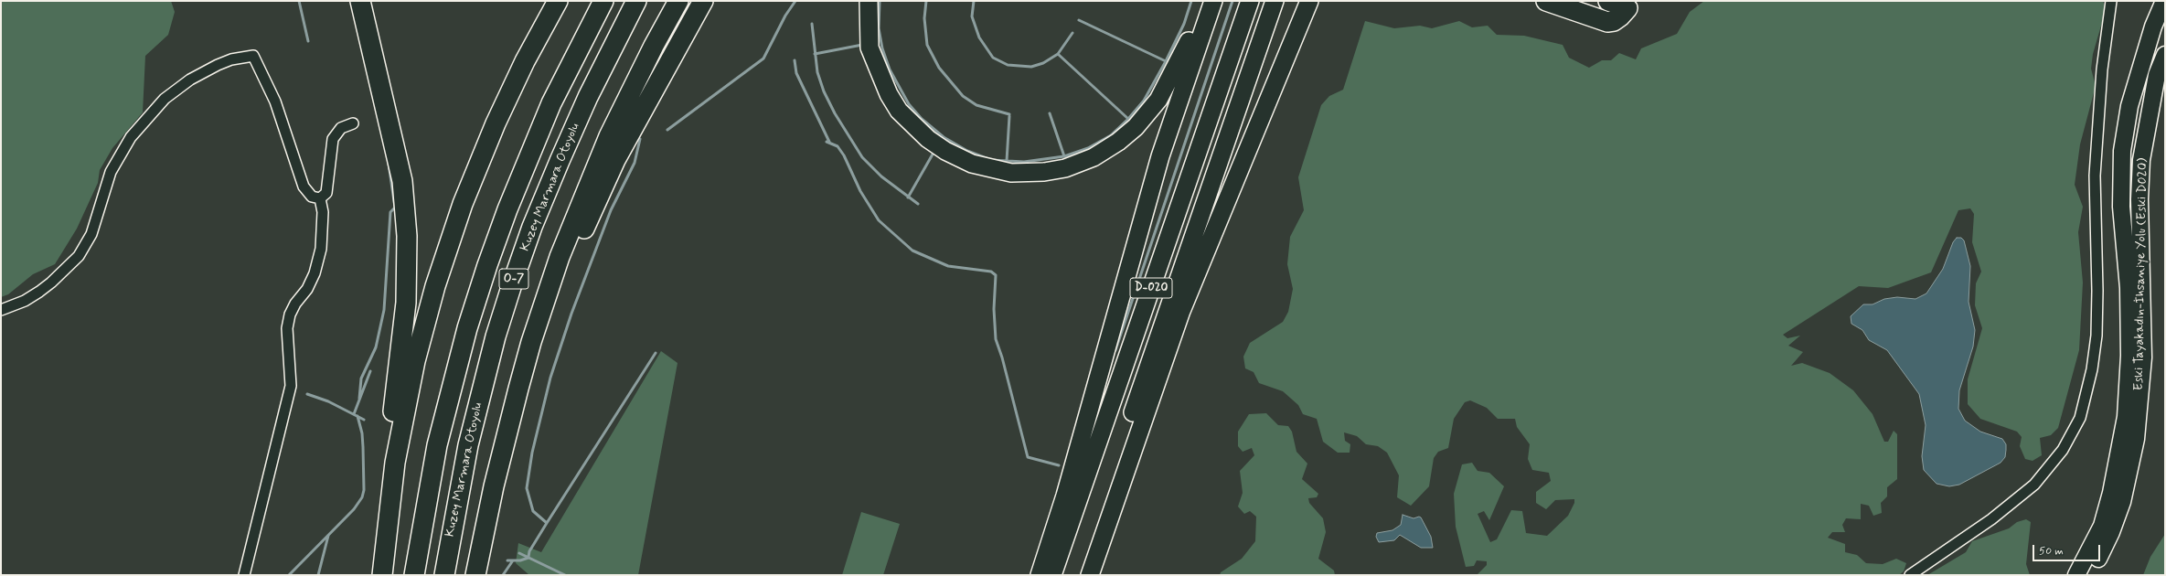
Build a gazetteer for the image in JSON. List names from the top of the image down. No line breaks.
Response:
{"streets":{"highway":["Kuzey Marmara Otoyolu","O-7","D-020"],"main road":["Eski Tayakadın-İhsaniye Yolu (Eski D020)"]},"scale_bar":"50 m"}
